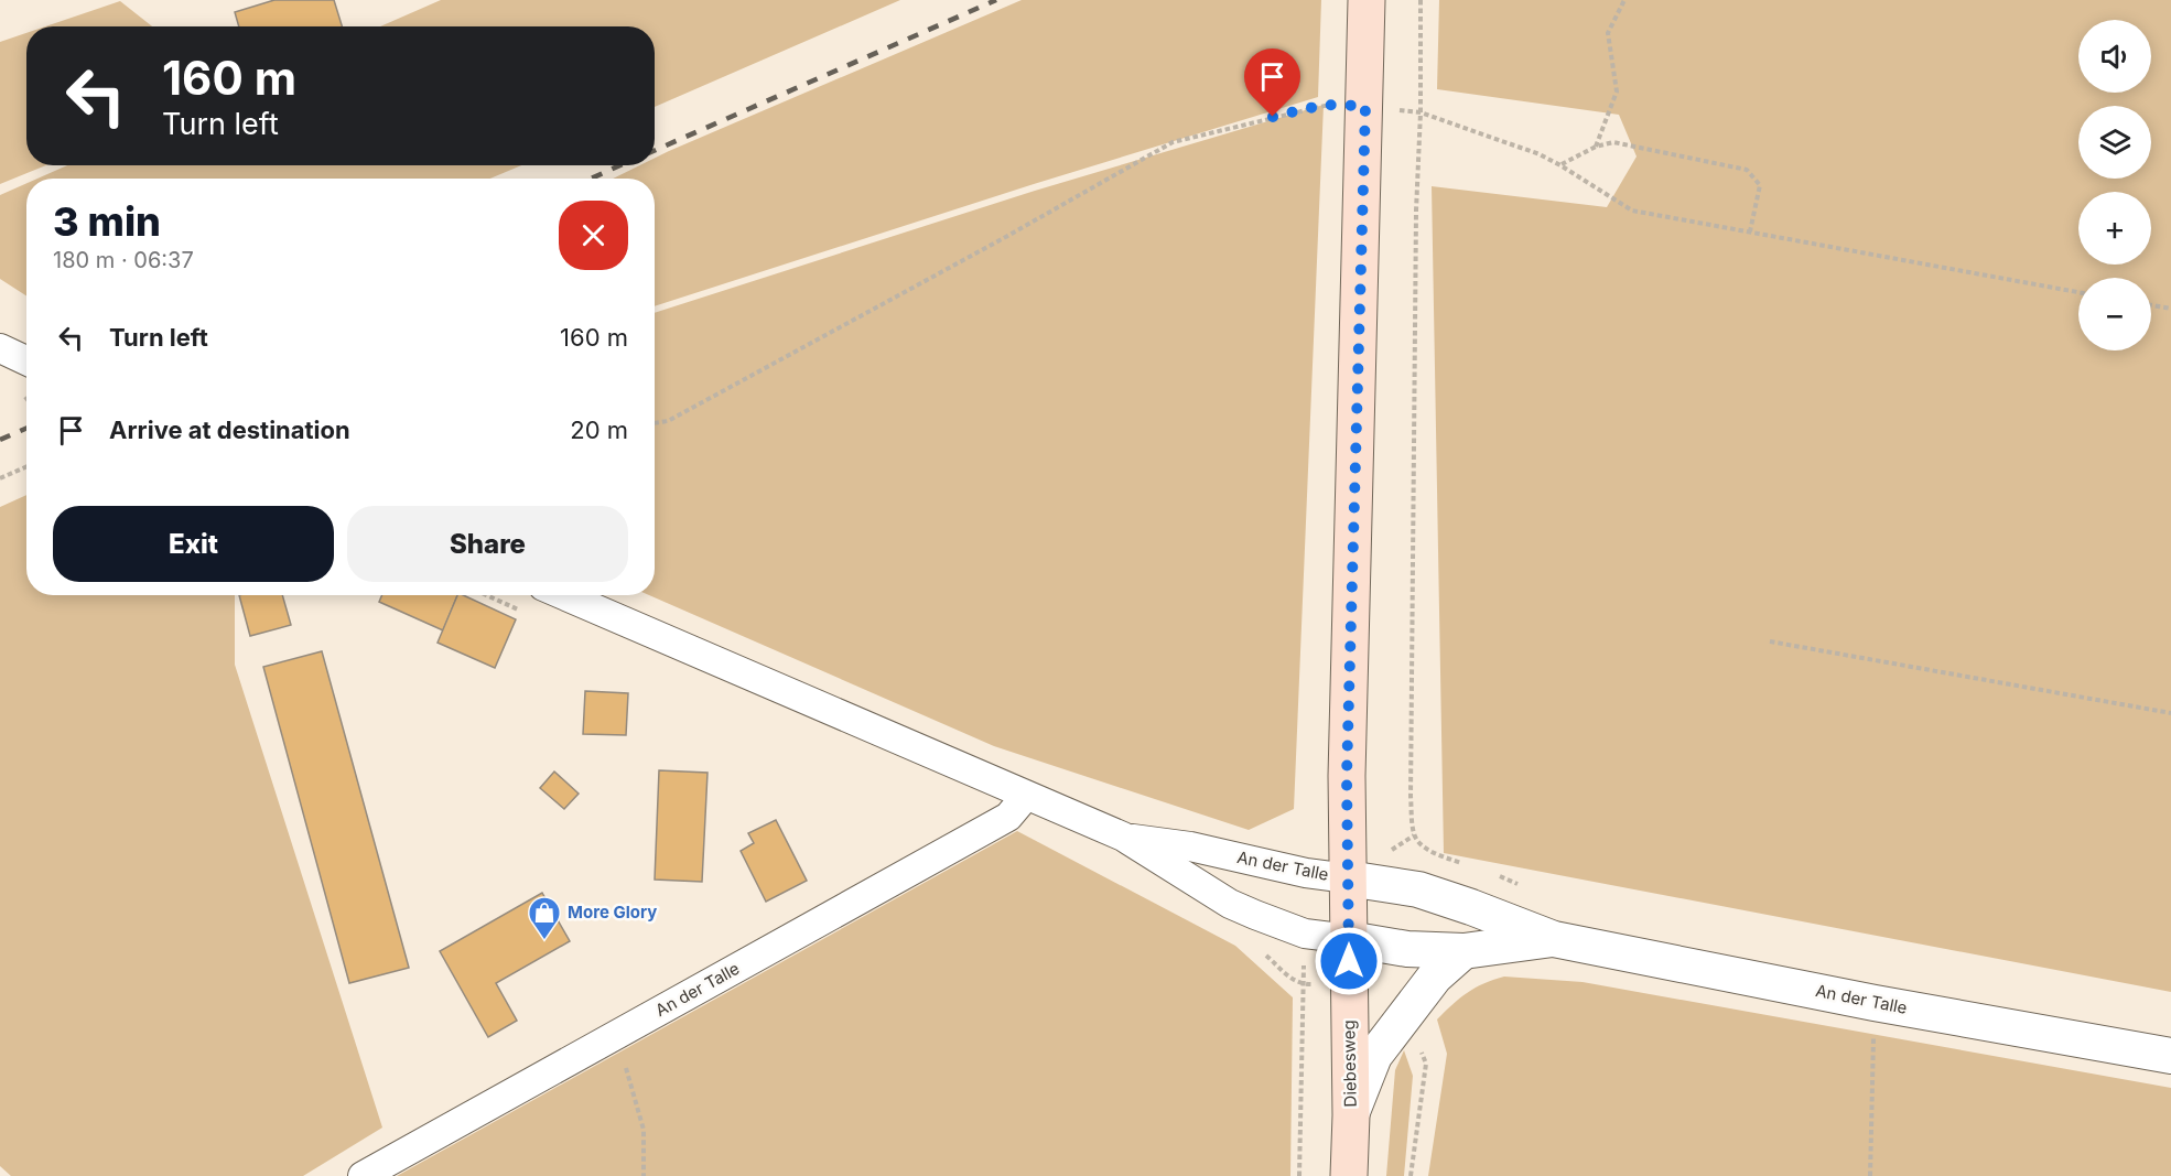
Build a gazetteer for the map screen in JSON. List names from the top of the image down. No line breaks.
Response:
{"streets":{"main road":["Diebesweg"],"street":["An der Talle"]},"crossings":[["An der Talle","Diebesweg"]],"places":{"shop":["More Glory"]},"page":{"map_buttons":["+","−"],"turn":["160 m","Turn left"],"heading":["3 min","180 m · 06:37"],"list":[{"name":"Turn left","value":"160 m"},{"name":"Arrive at destination","value":"20 m"}],"buttons":["Exit","Share"]}}
